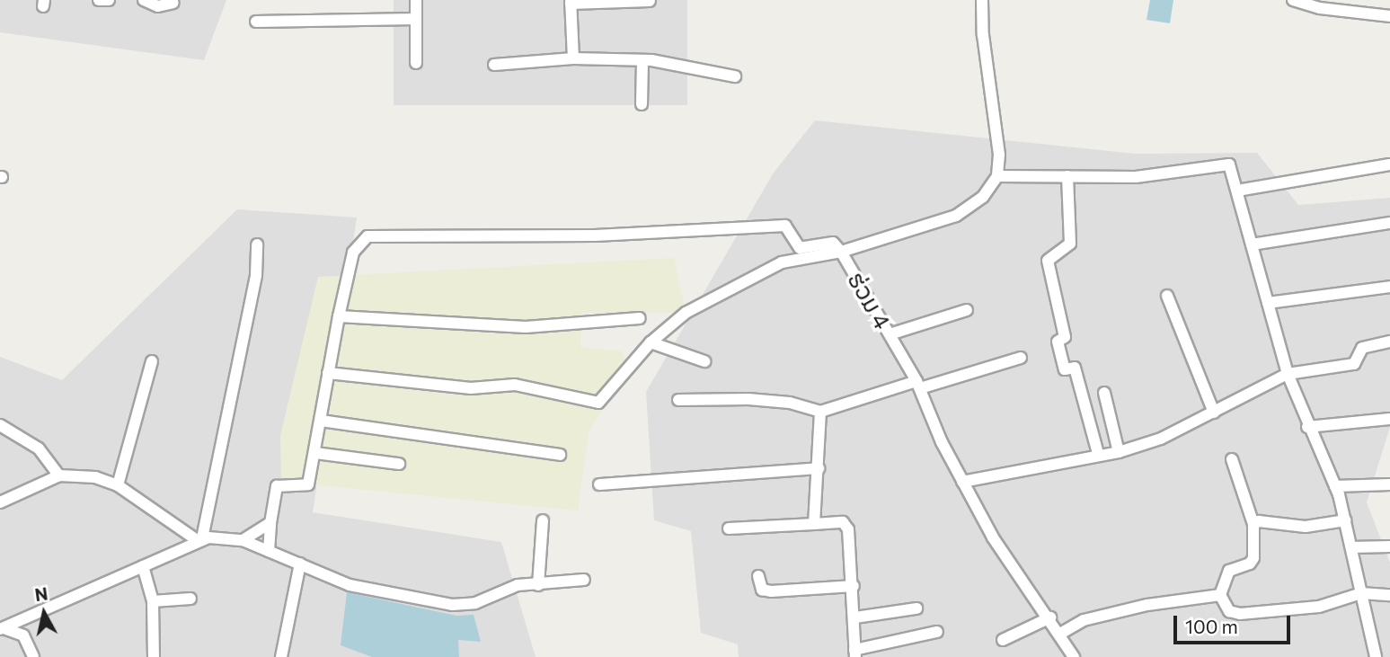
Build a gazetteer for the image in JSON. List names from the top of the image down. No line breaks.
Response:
{"streets":{"street":["ຮ່ວມ 4"]},"scale_bar":"100 m","north":"top"}
